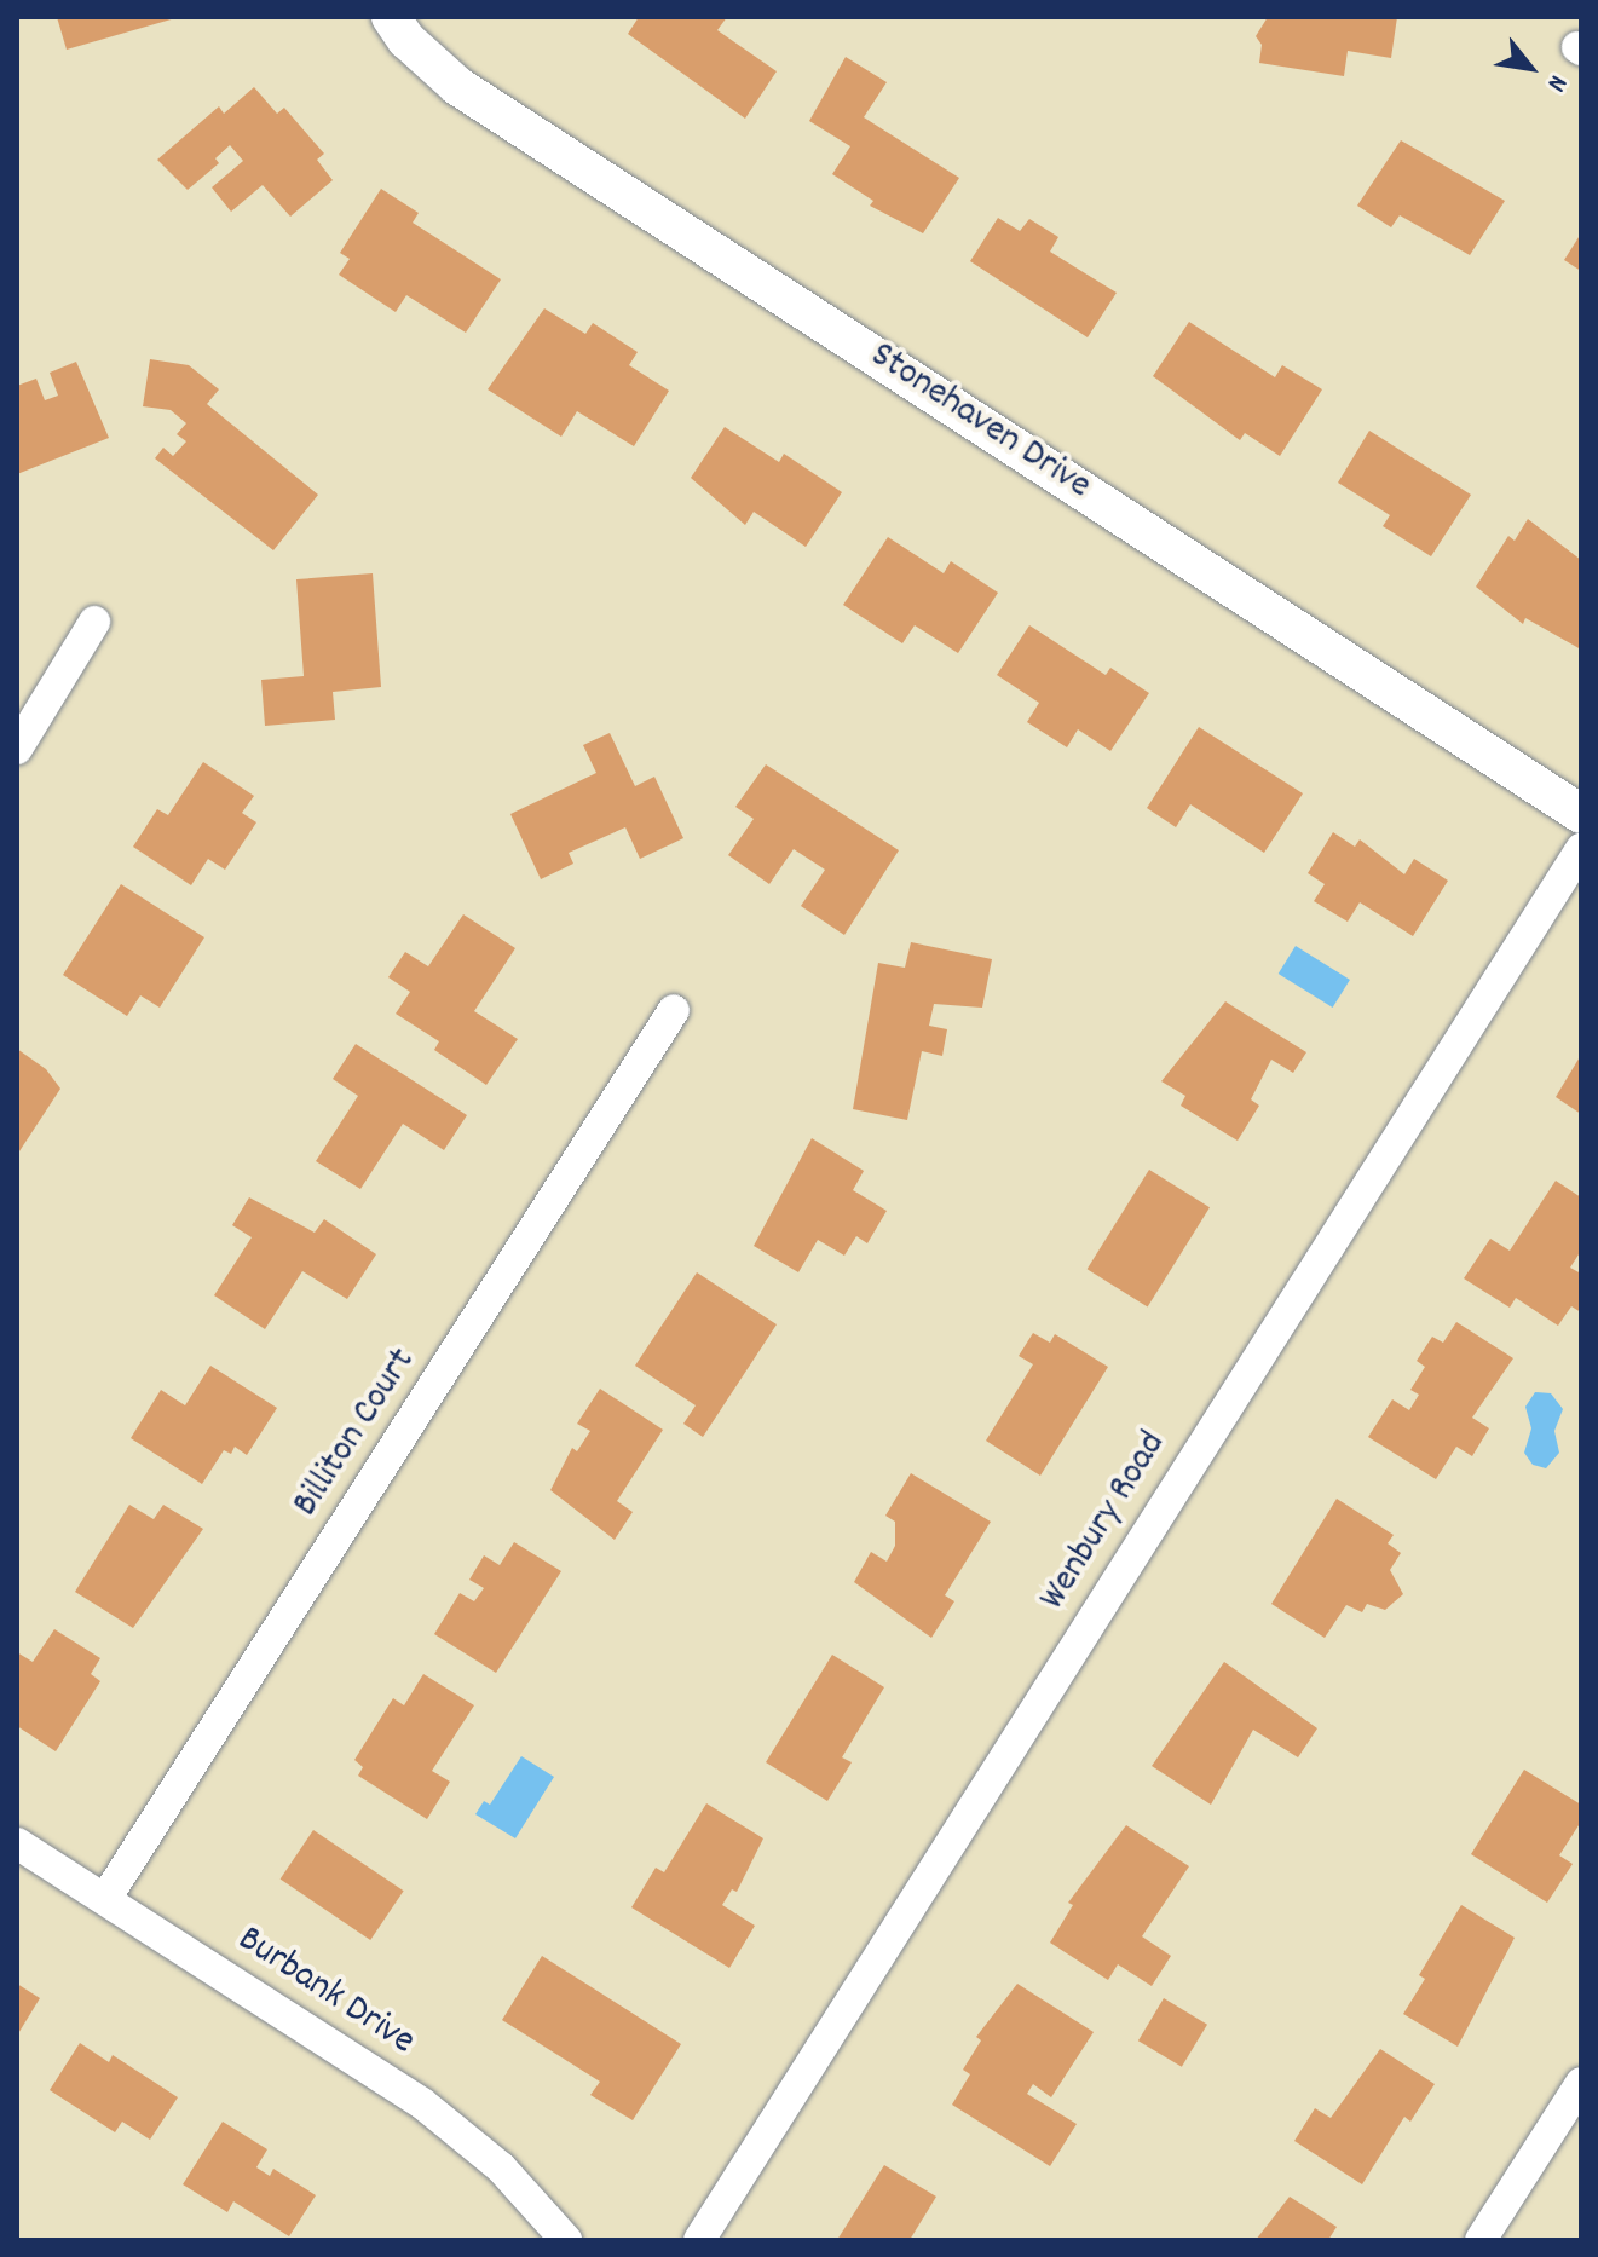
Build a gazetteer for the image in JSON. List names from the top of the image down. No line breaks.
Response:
{"streets":{"street":["Stonehaven Drive","Billiton Court","Wenbury Road","Burbank Drive"]},"crossings":[["Billiton Court","Burbank Drive"]],"north":"bottom right"}
